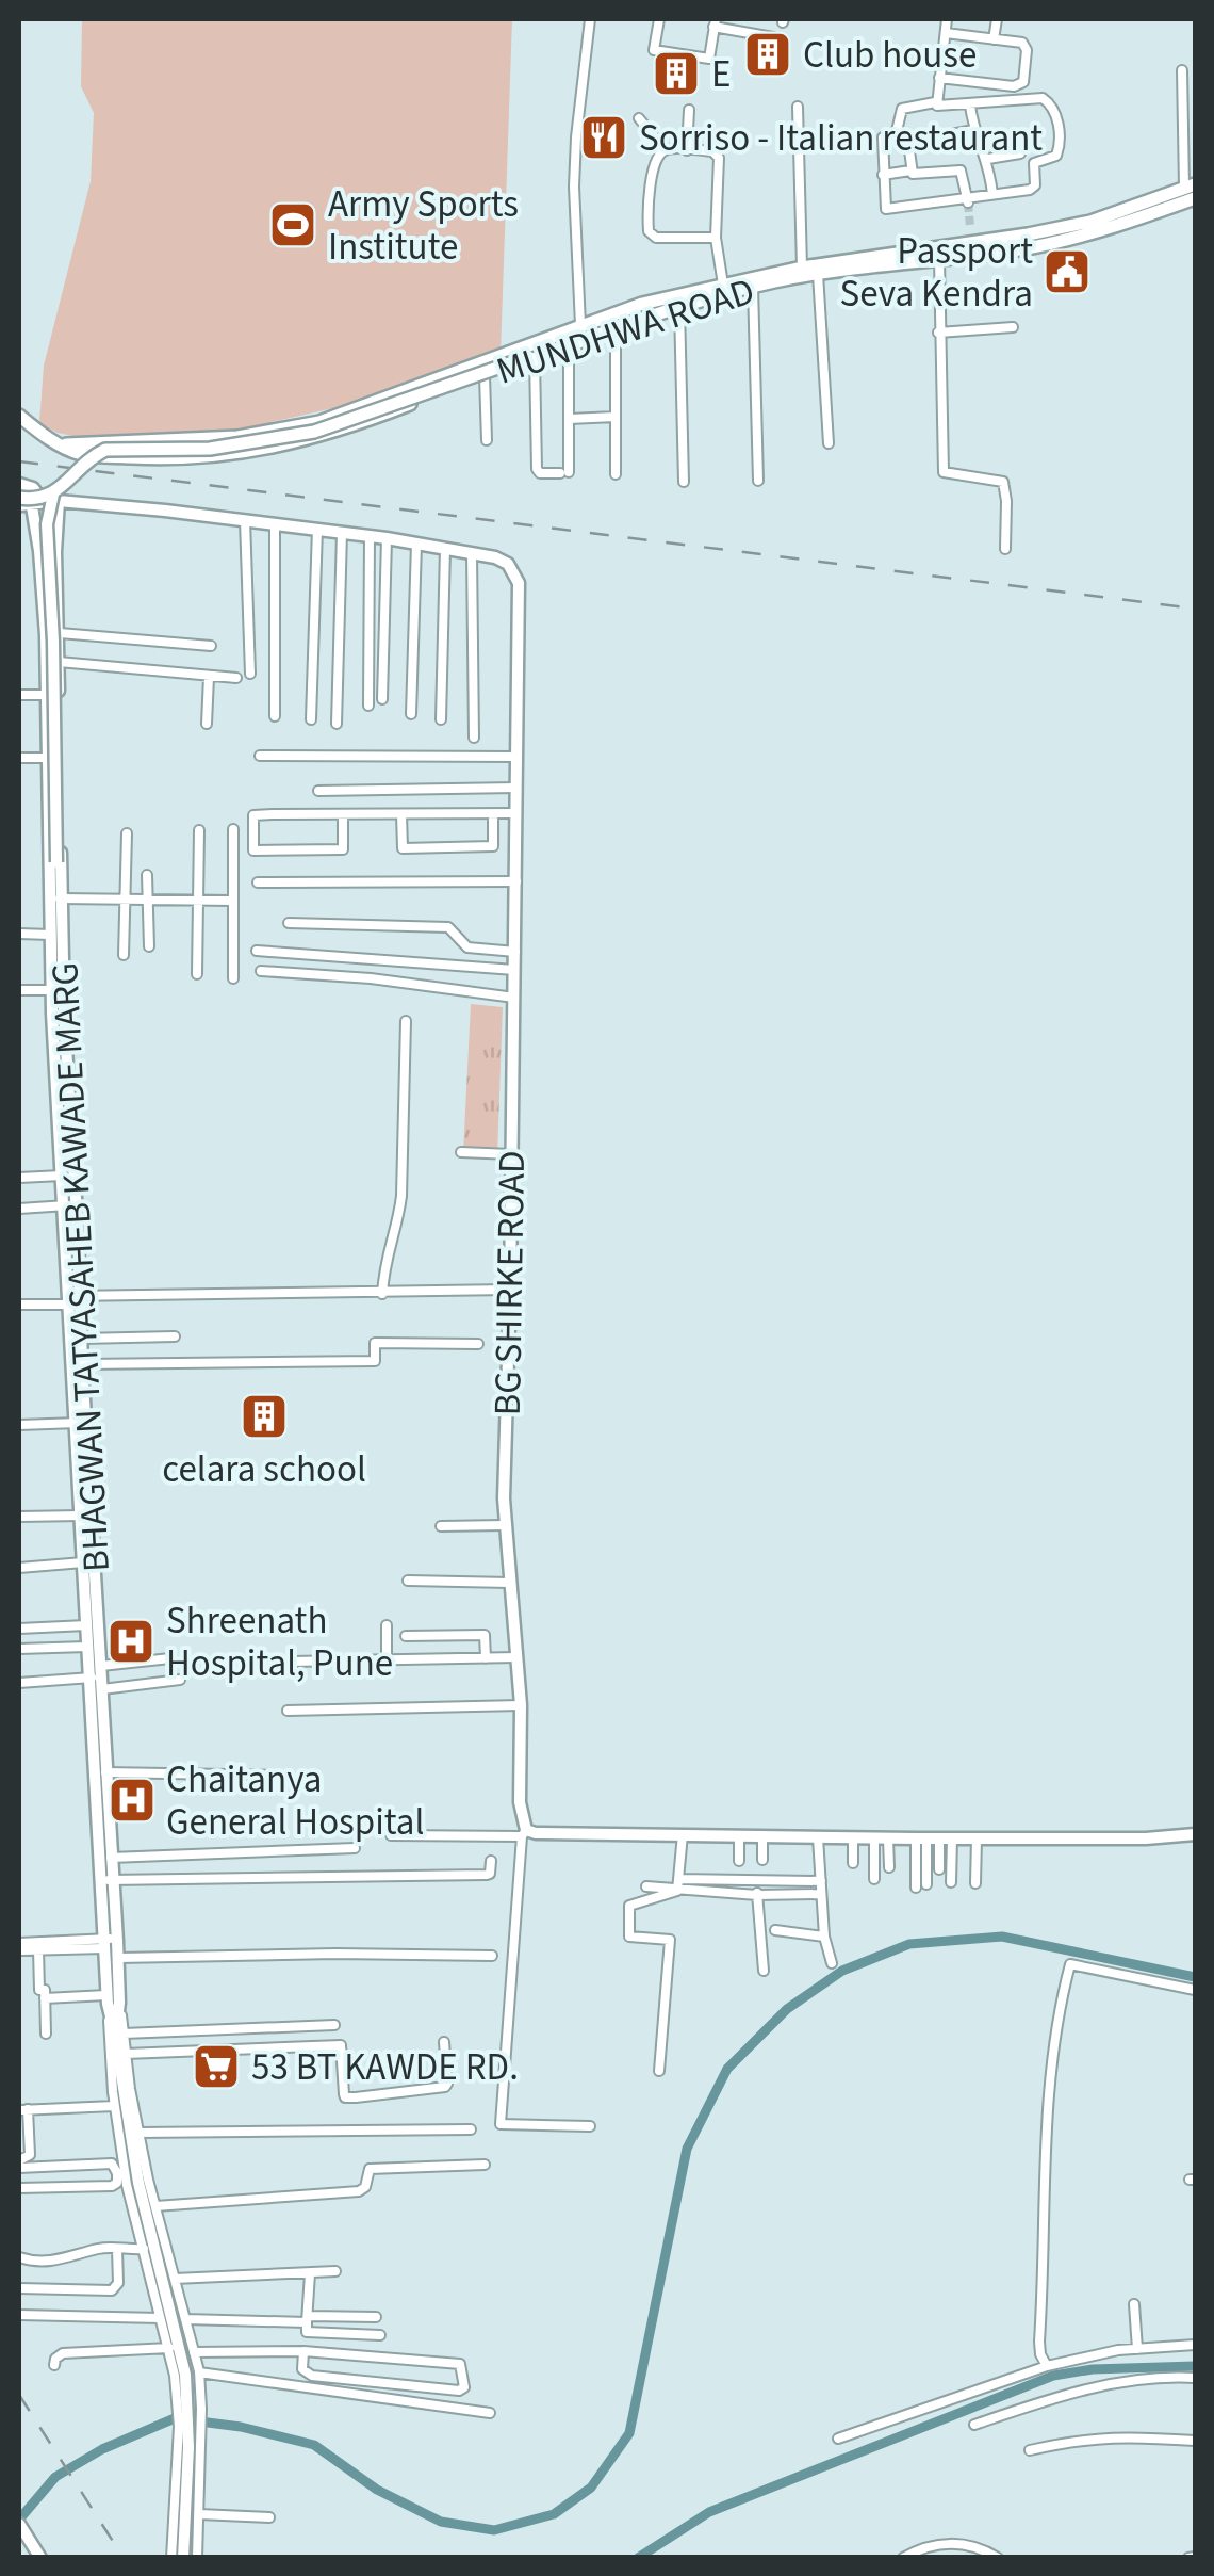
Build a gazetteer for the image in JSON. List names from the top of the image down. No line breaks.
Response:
{"streets":{"main road":["MUNDHWA ROAD"],"street":["BHAGWAN TATYASAHEB KAWADE MARG","BG SHIRKE ROAD"]},"crossings":[["BHAGWAN TATYASAHEB KAWADE MARG","BG SHIRKE ROAD"]],"places":{"building":["Club house","E","celara school"],"restaurant":["Sorriso - Italian restaurant"],"sports":["Army Sports Institute"],"public building":["Passport Seva Kendra"],"hospital":["Shreenath Hospital, Pune","Chaitanya General Hospital"],"supermarket":["53 BT KAWDE RD."]}}
